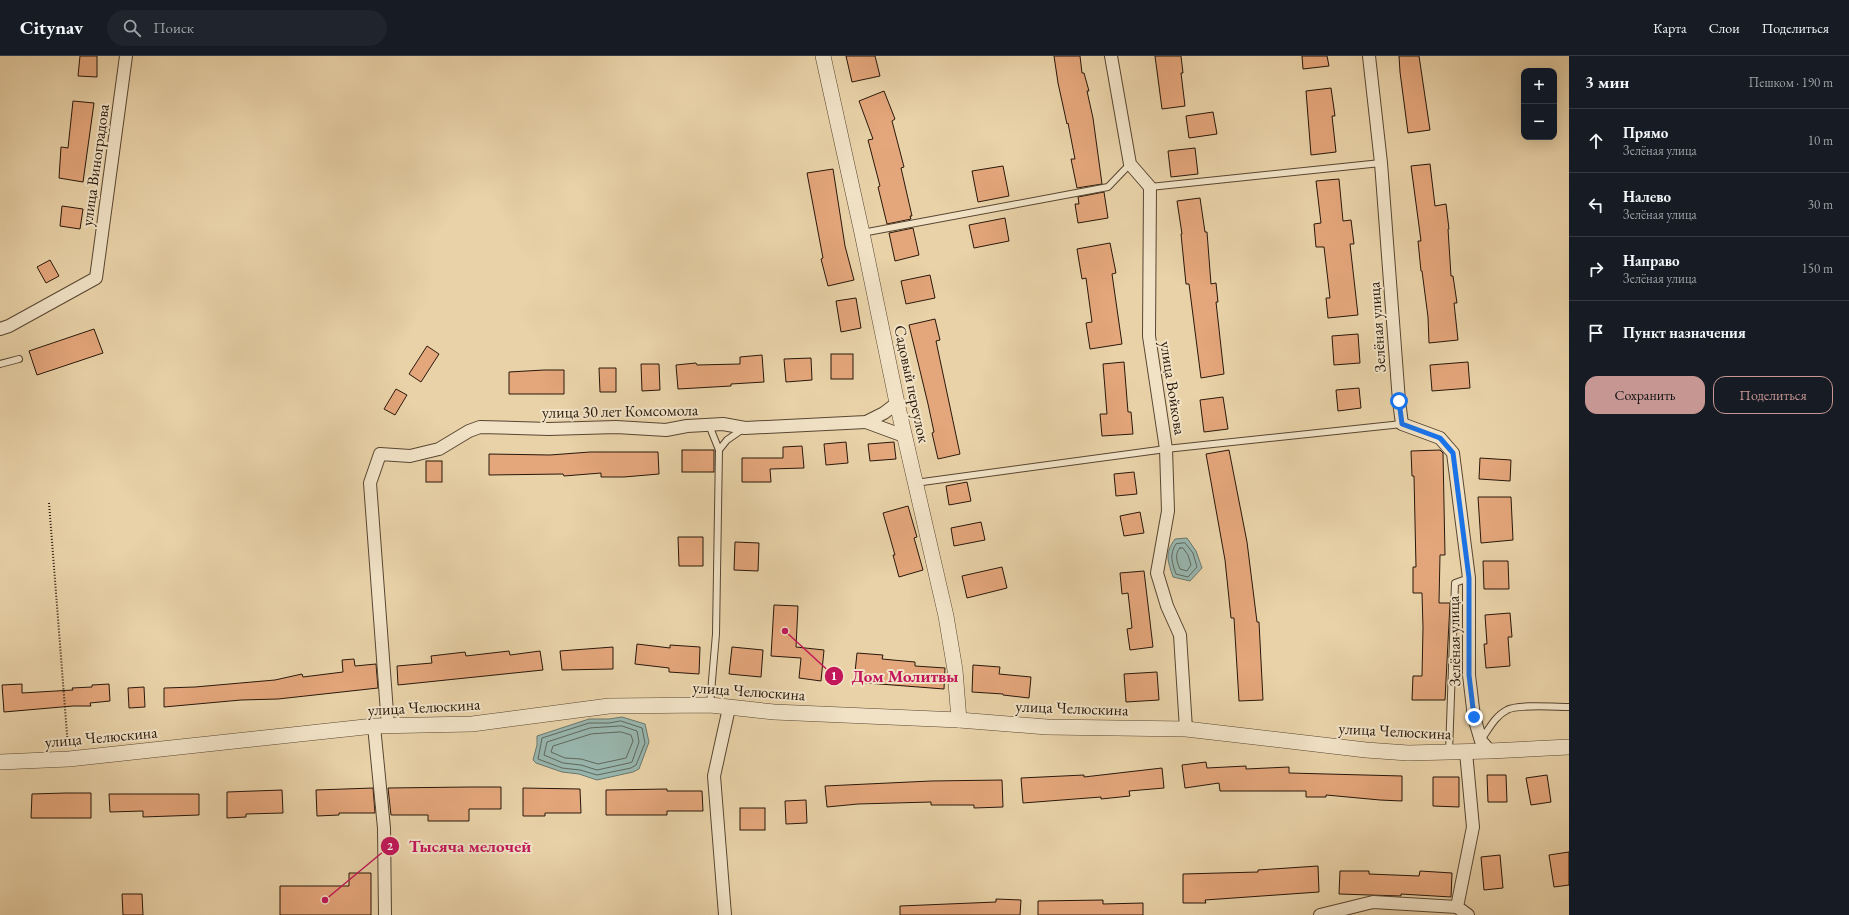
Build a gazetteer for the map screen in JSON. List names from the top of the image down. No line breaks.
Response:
{"streets":{"street":["улица Виноградова","Зелёная улица","Садовый переулок","улица Войкова","улица 30 лет Комсомола","улица Челюскина"]},"crossings":[["Зелёная улица","улица Челюскина"],["Садовый переулок","улица 30 лет Комсомола"],["Садовый переулок","улица Челюскина"],["улица Войкова","улица Челюскина"],["улица 30 лет Комсомола","улица Челюскина"]],"places":["Дом Молитвы","Тысяча мелочей"],"page":{"header":"Citynav","search":"Поиск","nav":["Карта","Слои","Поделиться"],"heading":["3 мин","Пешком · 190 m"],"map_buttons":["+","−"],"list":[["Прямо","Зелёная улица","10 m"],["Налево","Зелёная улица","30 m"],["Направо","Зелёная улица","150 m"],"Пункт назначения"],"buttons":["Сохранить","Поделиться"]}}
